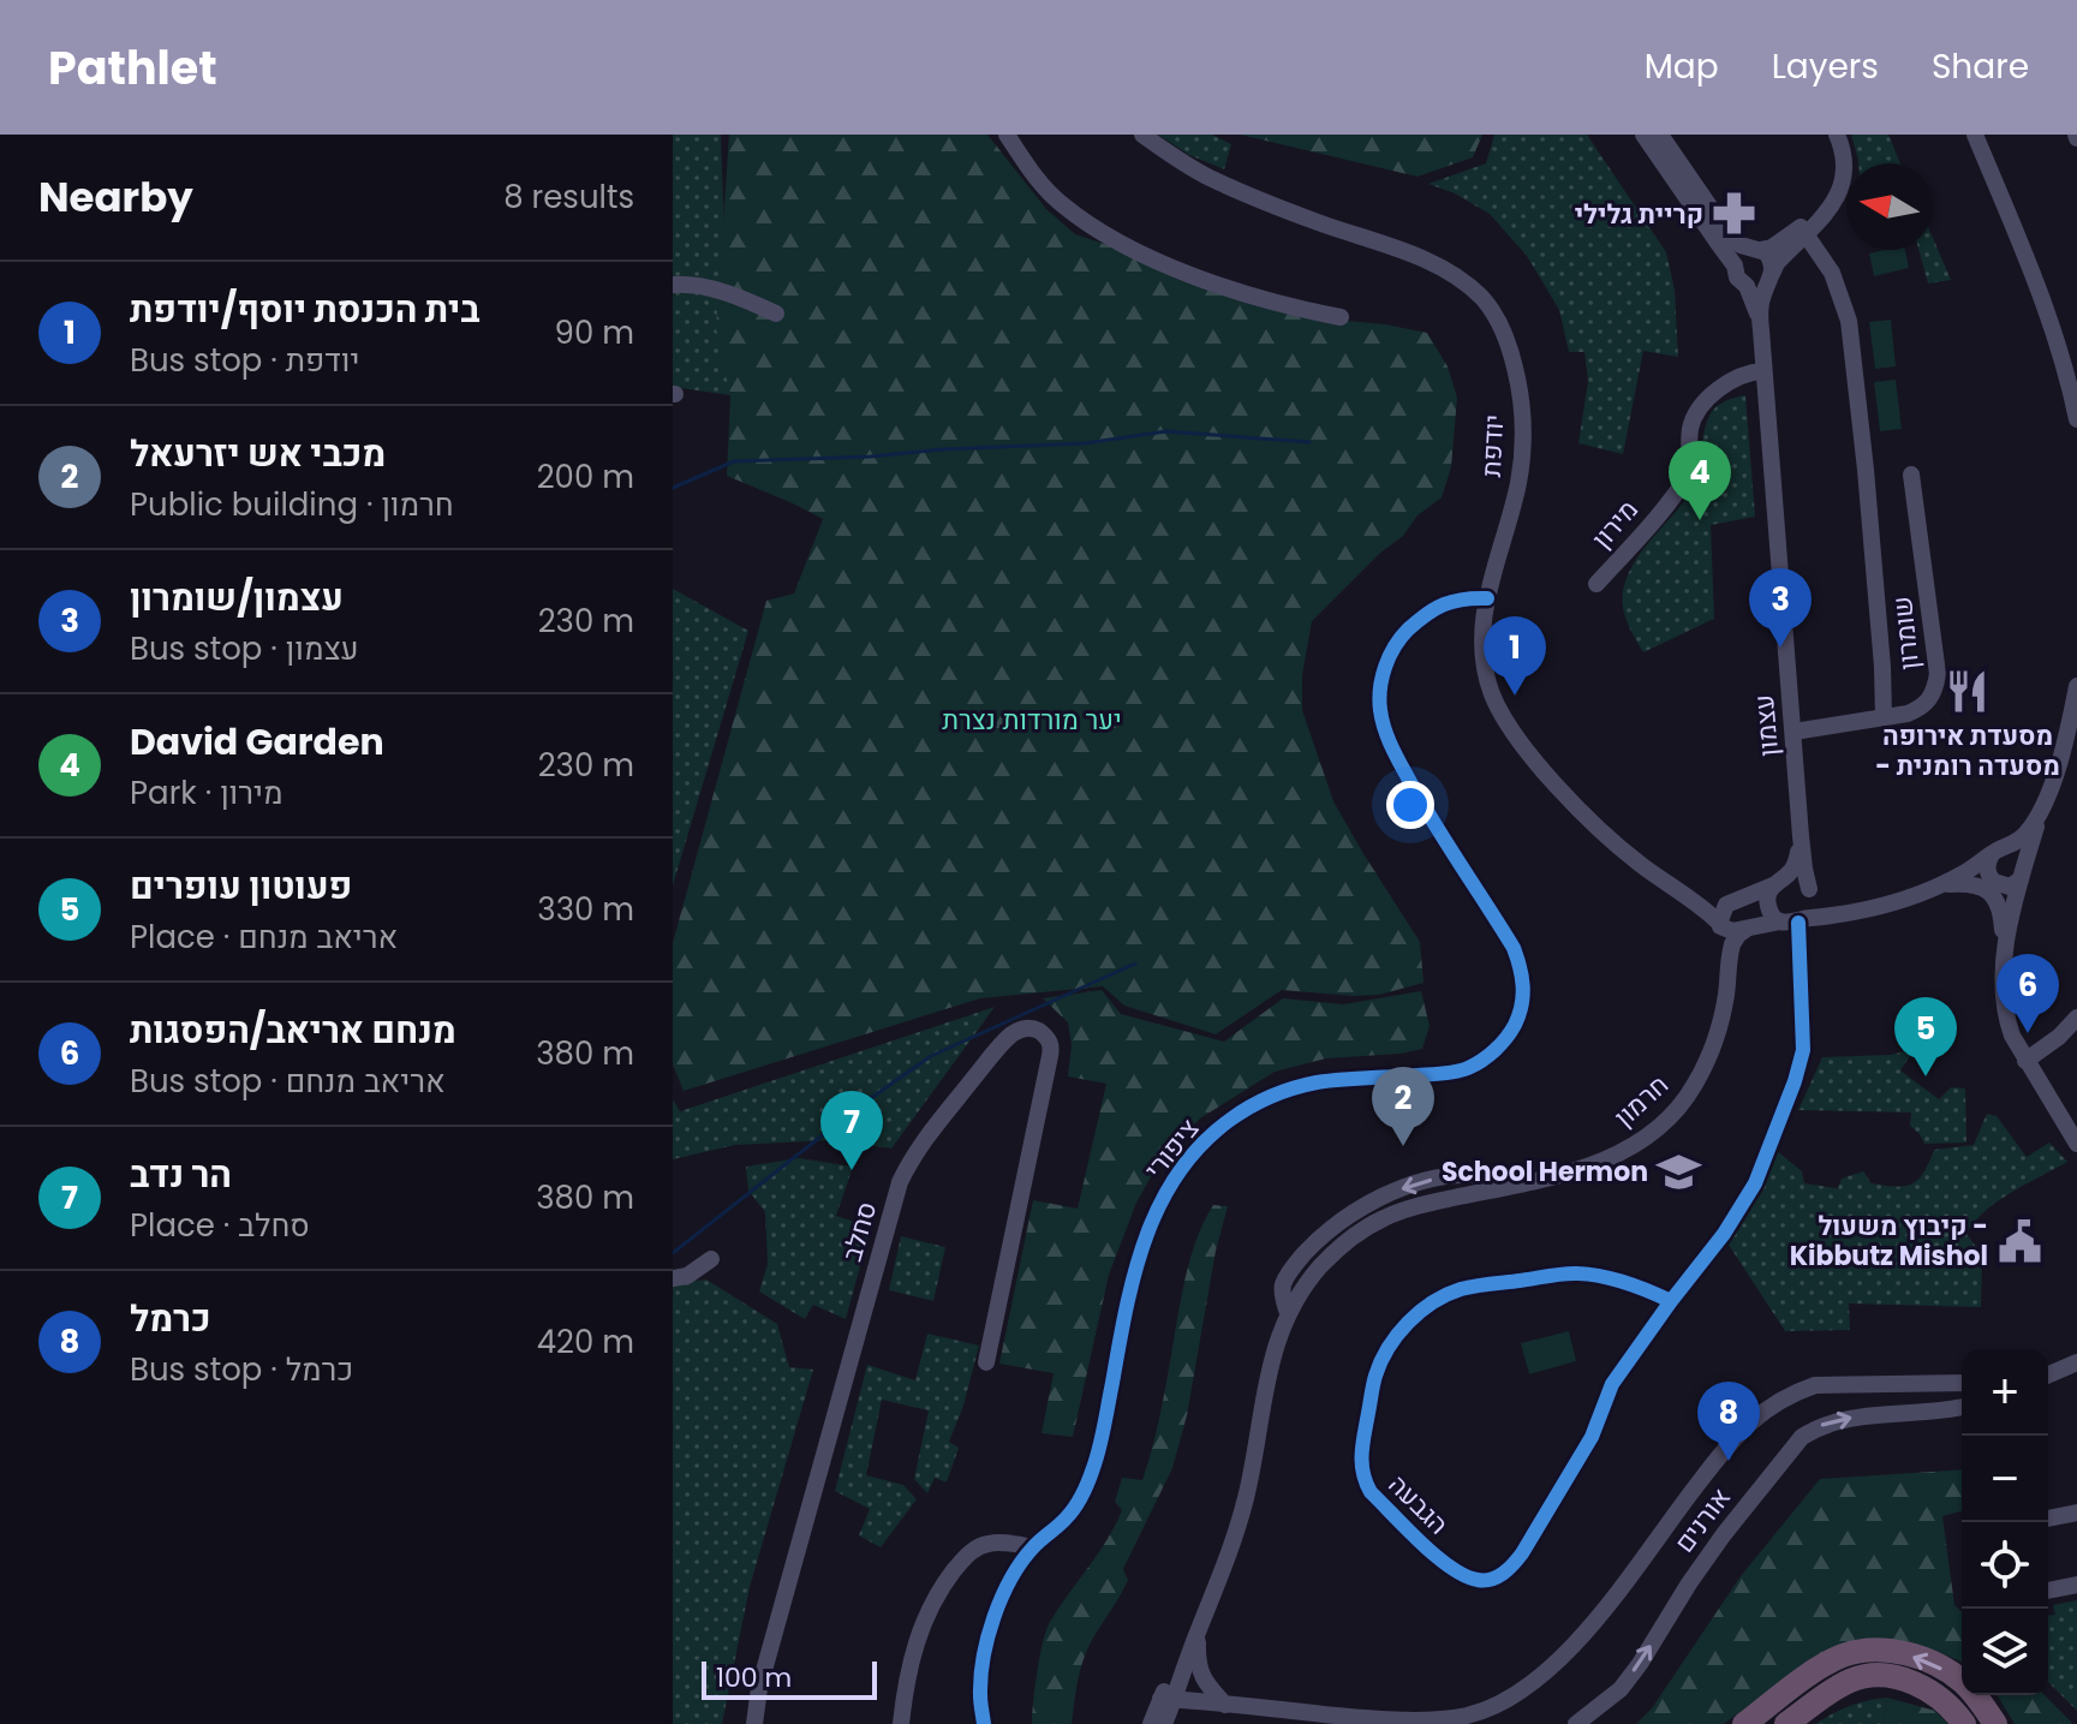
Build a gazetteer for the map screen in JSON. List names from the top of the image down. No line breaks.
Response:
{"streets":{"street":["יודפת","מירון","שומרון","עצמון","חרמון","ציפורי","סחלב","הגבעה","אורנים"]},"crossings":[["יודפת","חרמון"],["יודפת","ציפורי"],["מירון","עצמון"],["שומרון","עצמון"],["עצמון","הגבעה"]],"parks":["יער מורדות נצרת"],"places":{"pharmacy":["קריית גלילי"],"restaurant":["מסעדת אירופה - מסעדה רומנית"],"school or university":["School Hermon"],"public building":["קיבוץ משעול - Kibbutz Mishol"]},"scale_bar":"100 m","north":"left","page":{"header":"Pathlet","nav":["Map","Layers","Share"],"heading":["Nearby","8 results"],"list":[{"mark":"1","name":"בית הכנסת יוסף/יודפת","note":"Bus stop · יודפת","value":"90 m"},{"mark":"2","name":"מכבי אש יזרעאל","note":"Public building · חרמון","value":"200 m"},{"mark":"3","name":"עצמון/שומרון","note":"Bus stop · עצמון","value":"230 m"},{"mark":"4","name":"David Garden","note":"Park · מירון","value":"230 m"},{"mark":"5","name":"פעוטון עופרים","note":"Place · אריאב מנחם","value":"330 m"},{"mark":"6","name":"מנחם אריאב/הפסגות","note":"Bus stop · אריאב מנחם","value":"380 m"},{"mark":"7","name":"הר נדב","note":"Place · סחלב","value":"380 m"},{"mark":"8","name":"כרמל","note":"Bus stop · כרמל","value":"420 m"}],"pins":["4","3","1","6","5","2","7","8"],"map_buttons":["+","−"],"scale":"100 m"}}
